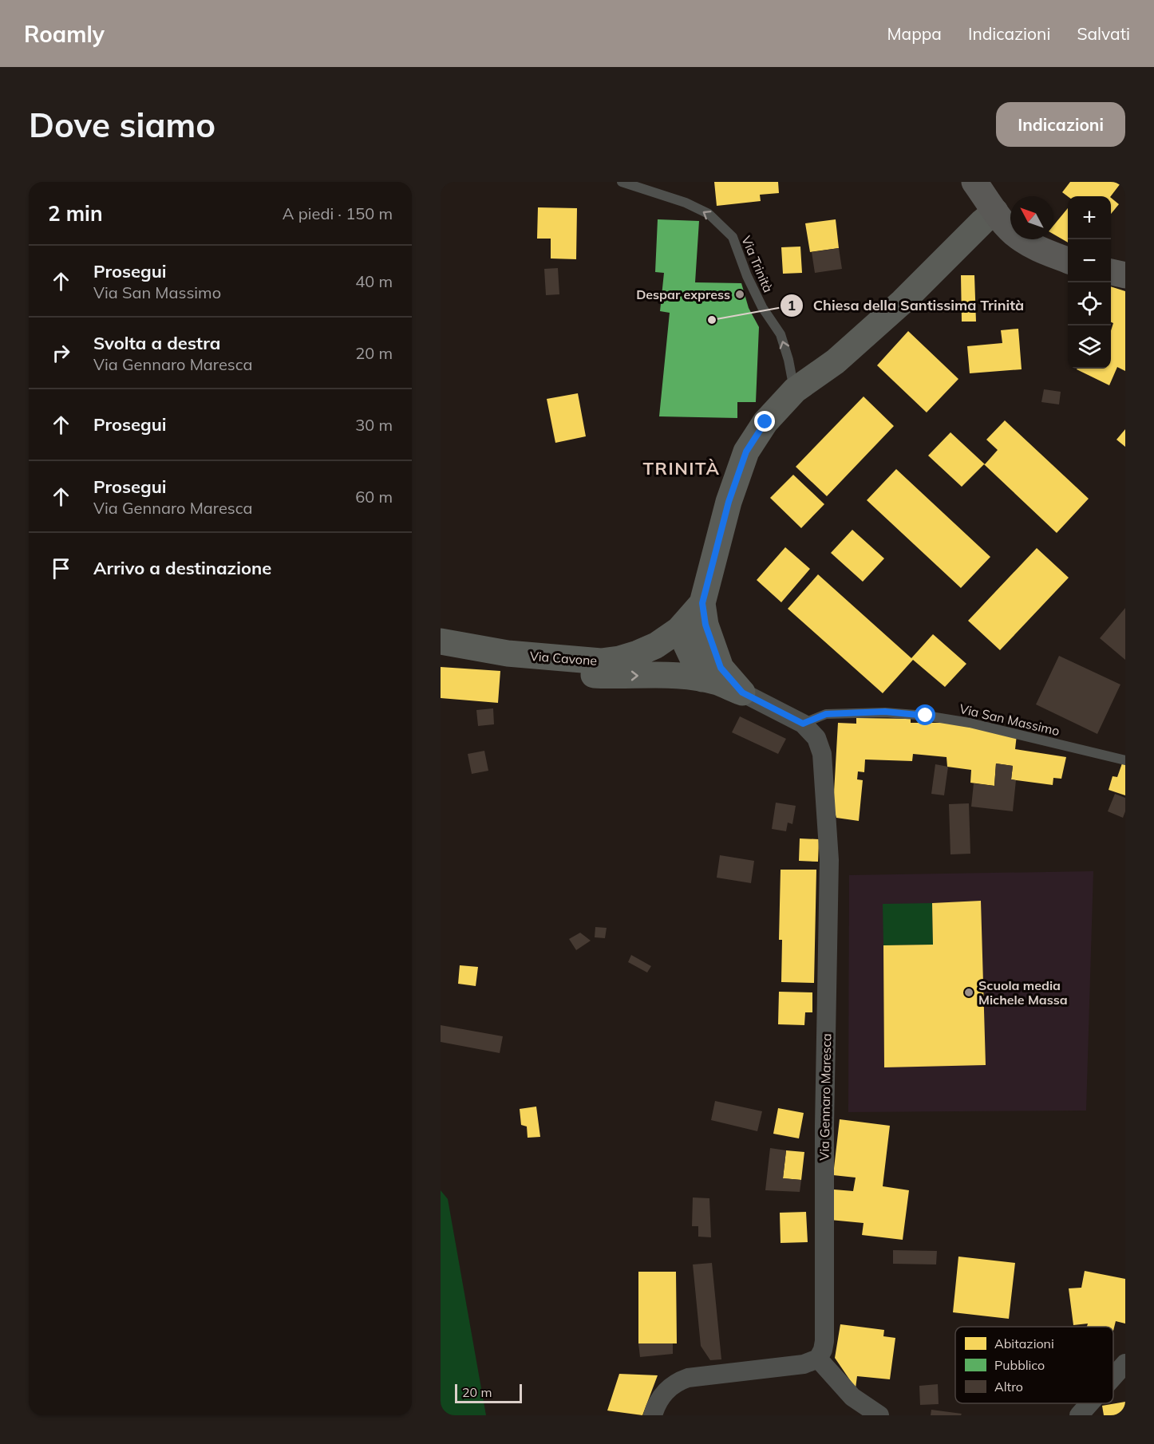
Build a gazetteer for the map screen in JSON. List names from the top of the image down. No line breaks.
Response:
{"streets":{"main road":["Via Cavone"],"street":["Via Gennaro Maresca"],"lane":["Via Trinità","Via San Massimo"]},"crossings":[["Via San Massimo","Via Gennaro Maresca"]],"one_way":["Via Trinità"],"districts":["TRINITÀ"],"places":["Despar express","Chiesa della Santissima Trinità","Scuola media Michele Massa"],"legend":["Abitazioni","Pubblico","Altro"],"scale_bar":"20 m","north":"top left","page":{"header":"Roamly","nav":["Mappa","Indicazioni","Salvati"],"buttons":"Indicazioni","title":"Dove siamo","heading":["2 min","A piedi · 150 m"],"map_buttons":["+","−"],"list":[["Prosegui","Via San Massimo","40 m"],["Svolta a destra","Via Gennaro Maresca","20 m"],["Prosegui","30 m"],["Prosegui","Via Gennaro Maresca","60 m"],"Arrivo a destinazione"],"scale":"20 m"}}
